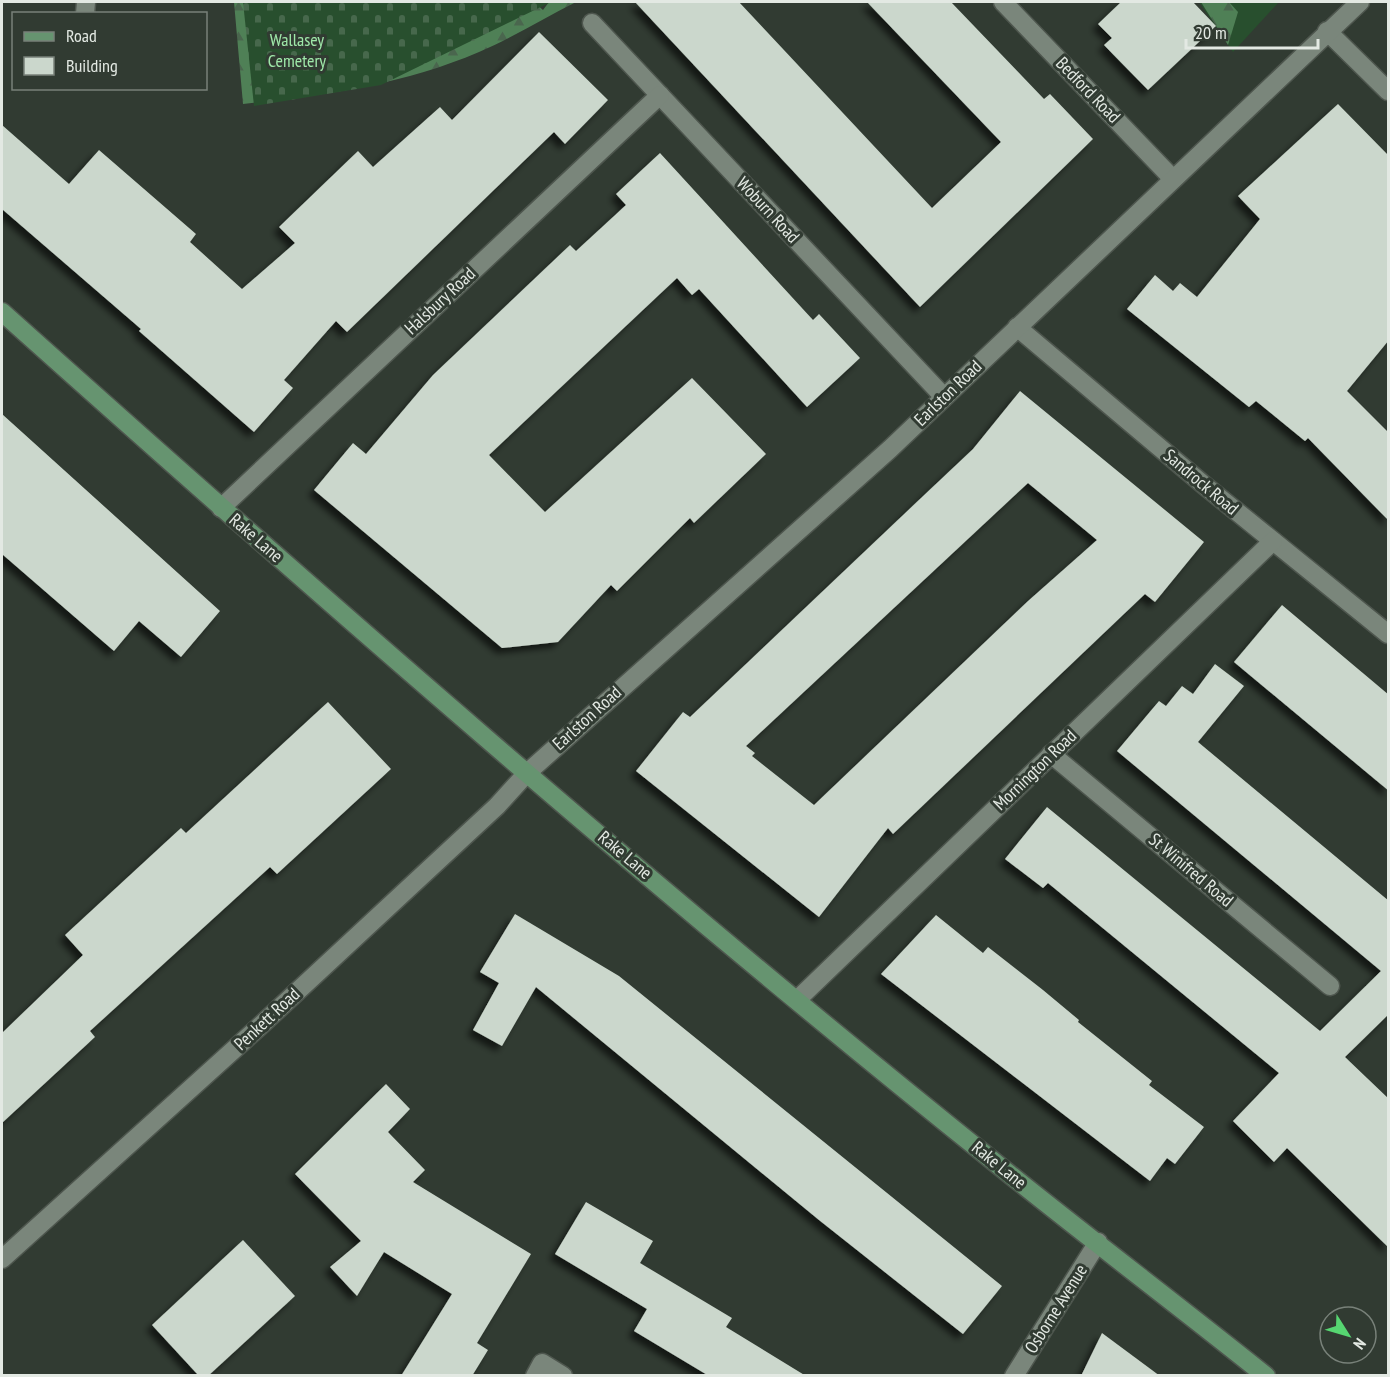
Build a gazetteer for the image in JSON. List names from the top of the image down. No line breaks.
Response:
{"streets":{"main road":["Rake Lane"],"street":["Bedford Road","Woburn Road","Halsbury Road","Earlston Road","Sandrock Road","Mornington Road","St Winifred Road","Penkett Road","Osborne Avenue"]},"crossings":[["Bedford Road","Earlston Road"],["Woburn Road","Halsbury Road"],["Woburn Road","Earlston Road"],["Halsbury Road","Rake Lane"],["Earlston Road","Sandrock Road"],["Earlston Road","Rake Lane"],["Earlston Road","Penkett Road"],["Sandrock Road","Mornington Road"],["Rake Lane","Mornington Road"],["Rake Lane","Penkett Road"],["Rake Lane","Osborne Avenue"],["Mornington Road","St Winifred Road"]],"parks":["Wallasey Cemetery"],"legend":["Road","Building"],"scale_bar":"20 m","north":"bottom right"}
